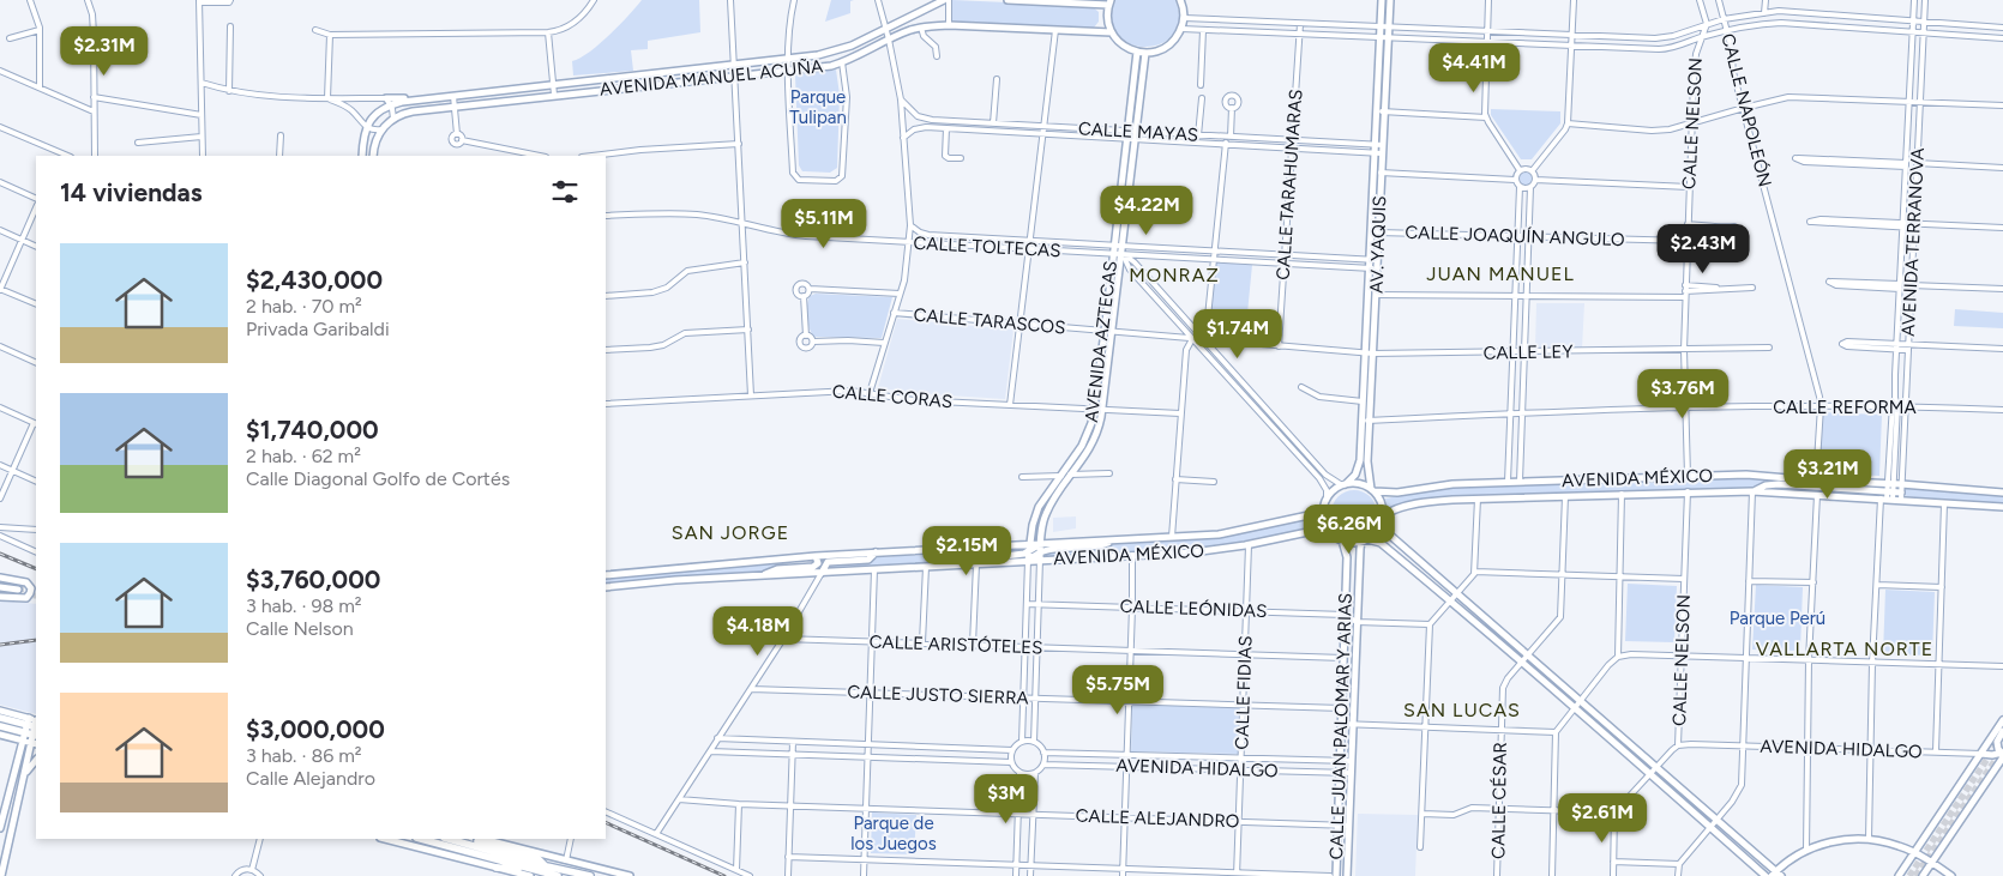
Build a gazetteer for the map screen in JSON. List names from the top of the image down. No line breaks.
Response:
{"streets":{"street":["AVENIDA MANUEL ACUÑA","CALLE NAPOLEÓN","CALLE NELSON","CALLE MAYAS","CALLE TARAHUMARAS","CALLE JOAQUÍN ANGULO","AVENIDA TERRANOVA","AV. YAQUIS","CALLE TOLTECAS","CALLE TARASCOS","AVENIDA AZTECAS","CALLE LEY","CALLE CORAS","CALLE REFORMA","AVENIDA MÉXICO","CALLE LEÓNIDAS","CALLE ARISTÓTELES","CALLE FIDIAS","CALLE JUSTO SIERRA","CALLE JUAN PALOMAR Y ARIAS","AVENIDA HIDALGO","CALLE CÉSAR","CALLE ALEJANDRO"]},"crossings":[["CALLE NAPOLEÓN","CALLE REFORMA"],["CALLE NAPOLEÓN","AVENIDA MÉXICO"],["CALLE NELSON","CALLE JOAQUÍN ANGULO"],["CALLE NELSON","CALLE LEY"],["CALLE NELSON","CALLE REFORMA"],["CALLE NELSON","AVENIDA MÉXICO"],["CALLE NELSON","AVENIDA HIDALGO"],["CALLE MAYAS","CALLE TARAHUMARAS"],["CALLE MAYAS","AV. YAQUIS"],["CALLE MAYAS","AVENIDA AZTECAS"],["CALLE TARAHUMARAS","CALLE TOLTECAS"],["CALLE TARAHUMARAS","CALLE TARASCOS"],["CALLE JOAQUÍN ANGULO","AV. YAQUIS"],["AVENIDA TERRANOVA","CALLE REFORMA"],["AVENIDA TERRANOVA","AVENIDA MÉXICO"],["AVENIDA TERRANOVA","AVENIDA HIDALGO"],["AV. YAQUIS","CALLE TOLTECAS"],["AV. YAQUIS","CALLE TARASCOS"],["AV. YAQUIS","CALLE LEY"],["AV. YAQUIS","CALLE REFORMA"],["AV. YAQUIS","AVENIDA MÉXICO"],["AV. YAQUIS","CALLE JUAN PALOMAR Y ARIAS"],["CALLE TOLTECAS","AVENIDA AZTECAS"],["CALLE TARASCOS","AVENIDA AZTECAS"],["CALLE TARASCOS","CALLE LEY"],["AVENIDA AZTECAS","CALLE CORAS"],["AVENIDA AZTECAS","AVENIDA MÉXICO"],["AVENIDA MÉXICO","CALLE FIDIAS"],["AVENIDA MÉXICO","CALLE JUAN PALOMAR Y ARIAS"],["AVENIDA MÉXICO","CALLE CÉSAR"],["CALLE LEÓNIDAS","CALLE FIDIAS"],["CALLE LEÓNIDAS","CALLE JUAN PALOMAR Y ARIAS"],["CALLE ARISTÓTELES","CALLE FIDIAS"],["CALLE ARISTÓTELES","CALLE JUAN PALOMAR Y ARIAS"],["CALLE FIDIAS","CALLE JUSTO SIERRA"],["CALLE FIDIAS","AVENIDA HIDALGO"],["CALLE FIDIAS","CALLE ALEJANDRO"],["CALLE JUSTO SIERRA","CALLE JUAN PALOMAR Y ARIAS"],["CALLE JUAN PALOMAR Y ARIAS","AVENIDA HIDALGO"],["CALLE JUAN PALOMAR Y ARIAS","CALLE ALEJANDRO"]],"districts":["JUAN MANUEL","MONRAZ","SAN JORGE","VALLARTA NORTE","SAN LUCAS"],"parks":["Parque Tulipan","Parque Perú","Parque de los Juegos"],"page":{"price":["$2.31M","$4.41M","$4.22M","$5.11M","$2.43M","$1.74M","$3.76M","$3.21M","$6.26M","$2.15M","$4.18M","$5.75M","$3M","$2.61M"],"heading":"14 viviendas","list":[{"name":"$2,430,000","note":"2 hab. · 70 m² · Privada Garibaldi"},{"name":"$1,740,000","note":"2 hab. · 62 m² · Calle Diagonal Golfo de Cortés"},{"name":"$3,760,000","note":"3 hab. · 98 m² · Calle Nelson"},{"name":"$3,000,000","note":"3 hab. · 86 m² · Calle Alejandro"}]}}
